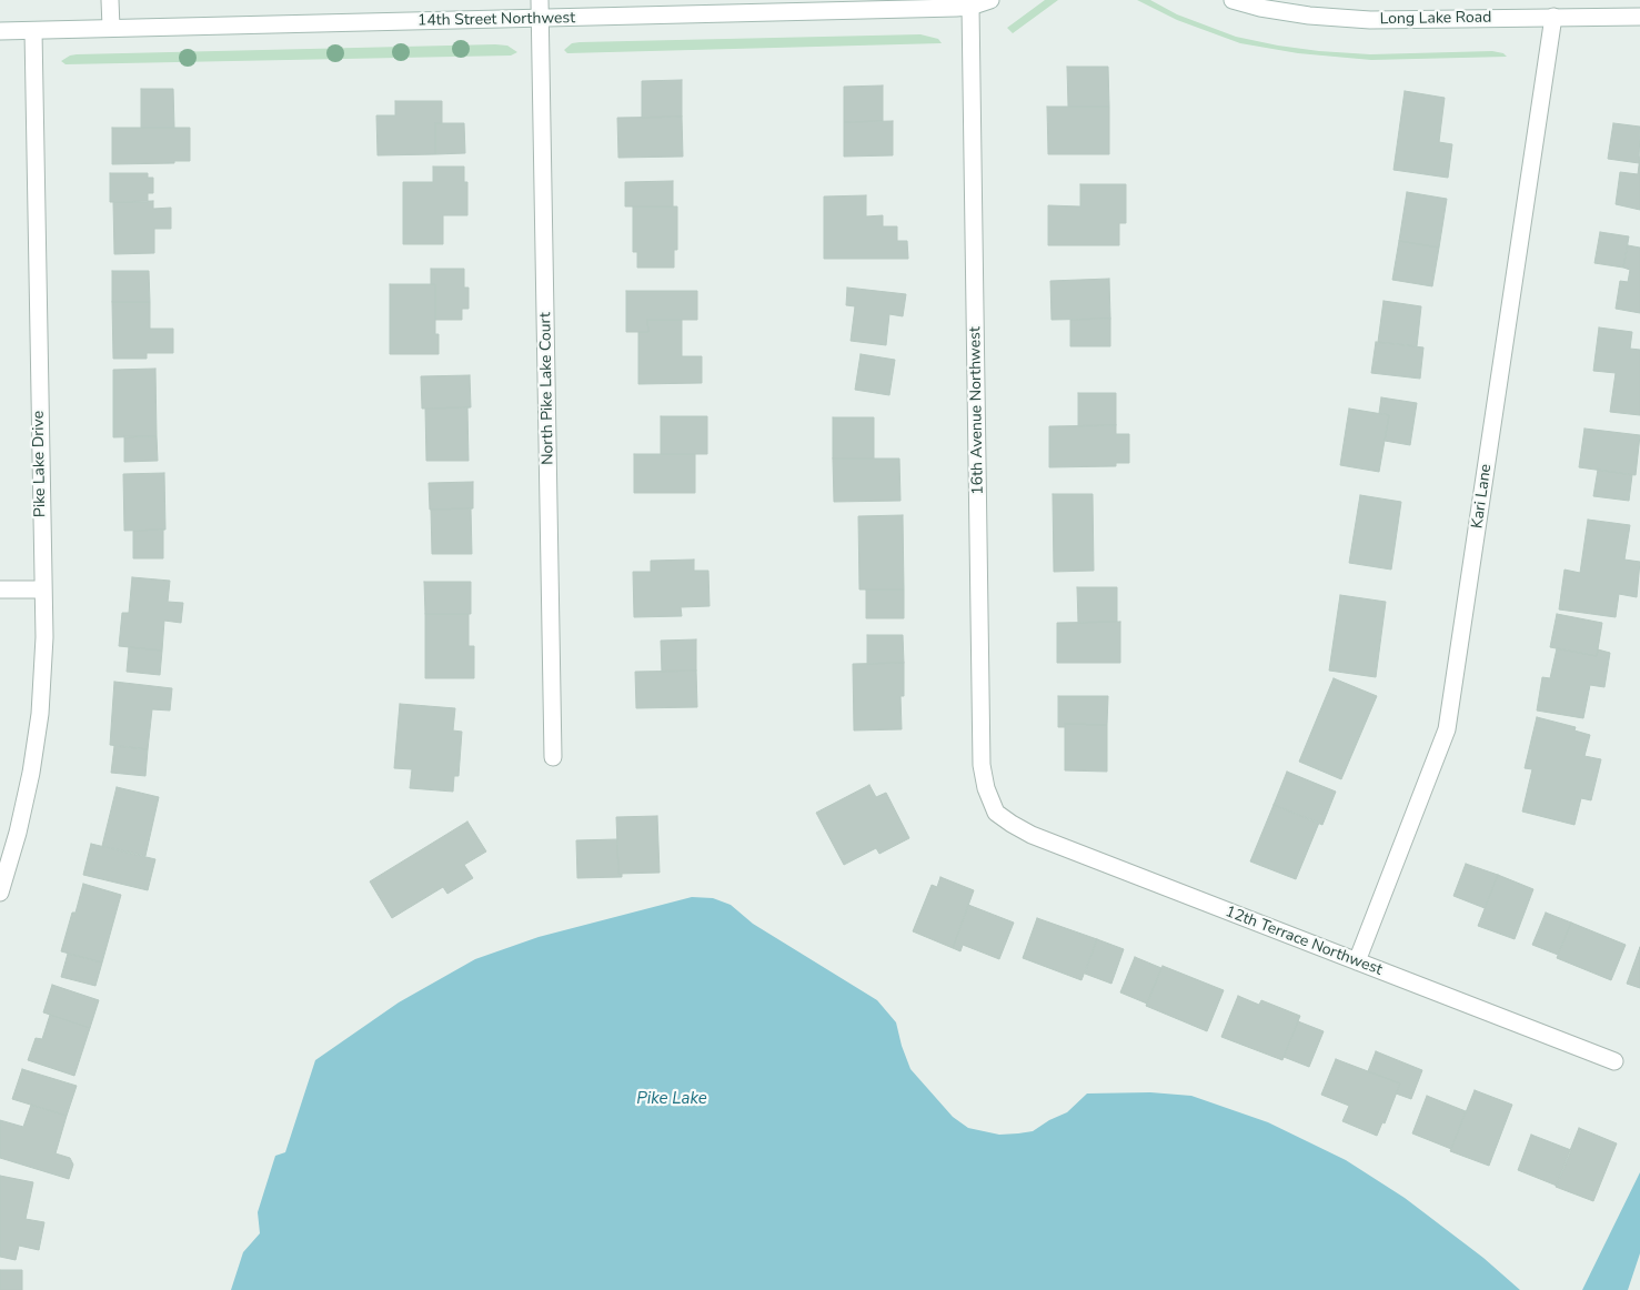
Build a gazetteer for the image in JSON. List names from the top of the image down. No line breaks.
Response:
{"streets":{"street":["Long Lake Road","14th Street Northwest","North Pike Lake Court","16th Avenue Northwest","Pike Lake Drive","Kari Lane","12th Terrace Northwest"]},"crossings":[["Long Lake Road","Kari Lane"],["14th Street Northwest","North Pike Lake Court"],["14th Street Northwest","16th Avenue Northwest"],["14th Street Northwest","Pike Lake Drive"],["16th Avenue Northwest","12th Terrace Northwest"],["Kari Lane","12th Terrace Northwest"]],"water":["Pike Lake"]}
